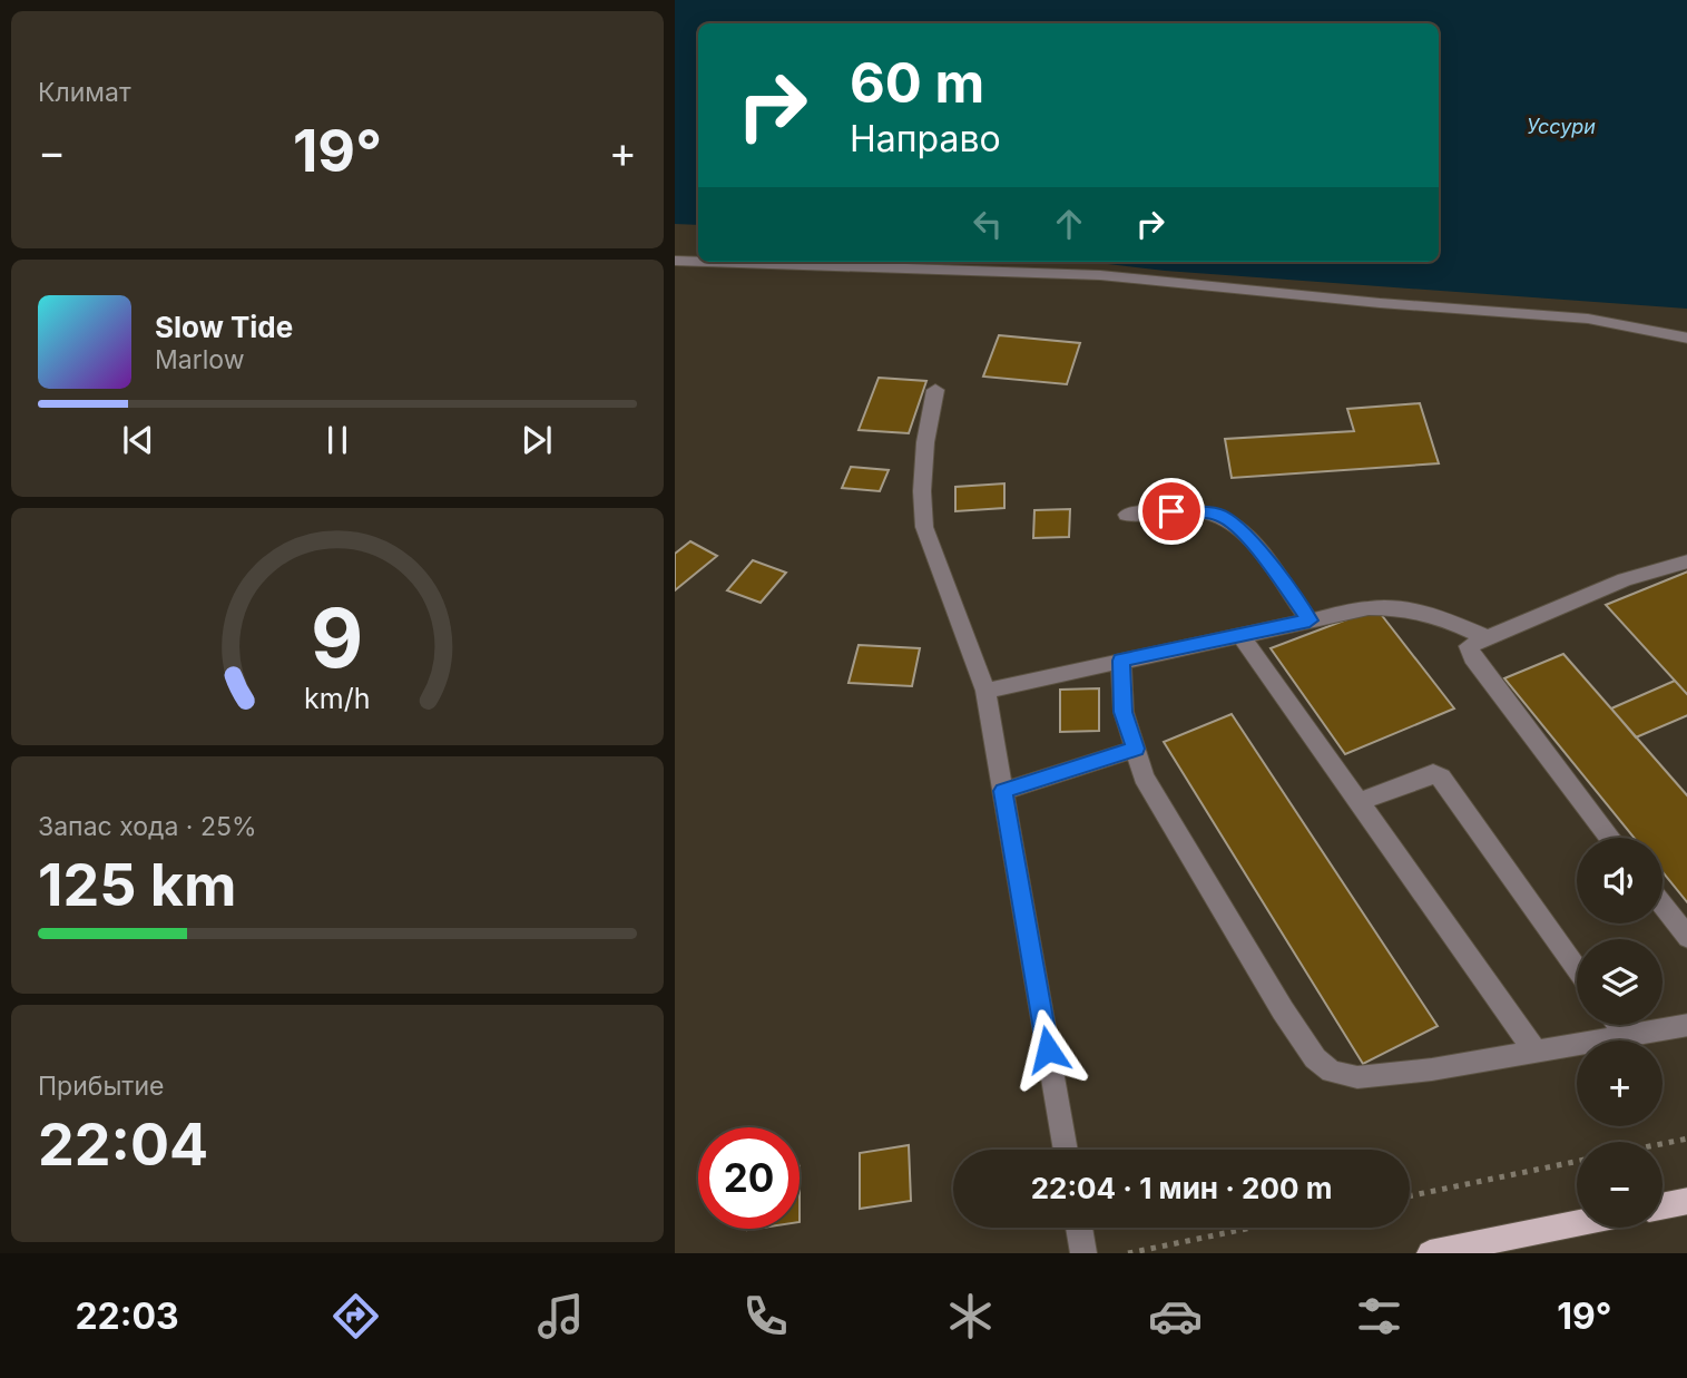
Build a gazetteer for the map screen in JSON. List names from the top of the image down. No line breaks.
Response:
{"water":["Уссури"],"page":{"tile":["Климат",["Запас хода · 25%","125 km"],["Прибытие","22:04"]],"turn":["60 m","Направо"],"heat":["−","19°","+"],"song":["Slow Tide","Marlow"],"map_buttons":["+","−"],"limit":"20","trip":"22:04 · 1 мин · 200 m","tabs":["22:03","19°"],"gauge":["9","km/h"]}}
